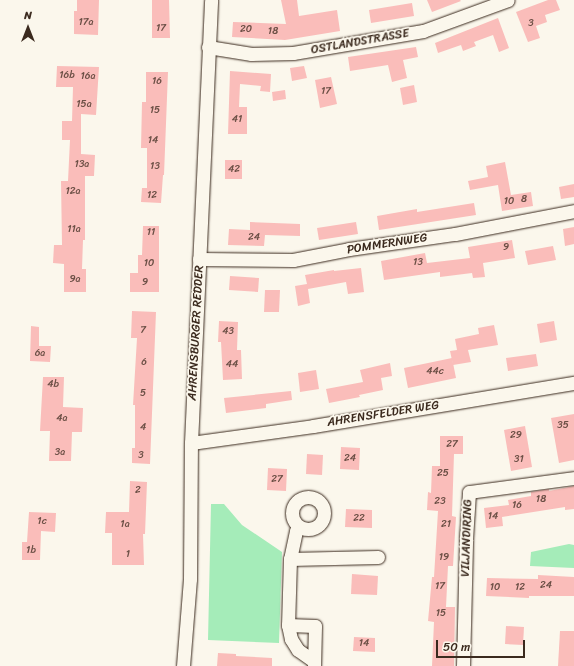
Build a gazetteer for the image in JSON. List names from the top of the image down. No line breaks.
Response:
{"streets":{"street":["OSTLANDSTRASSE","POMMERNWEG","AHRENSBURGER REDDER","AHRENSFELDER WEG","VILJANDIRING"]},"crossings":[["OSTLANDSTRASSE","AHRENSBURGER REDDER"],["POMMERNWEG","AHRENSBURGER REDDER"],["AHRENSBURGER REDDER","AHRENSFELDER WEG"]],"house_numbers":["17a","3","17","20","18","16b","16a","16","17","15a","15","41","14","13a","13","42","12a","12","8","10","11a","11","24","9","13","10","9a","9","7","43","6a","6","44","44c","4b","5","4a","35","4","29","27","3a","3","24","31","25","27","2","18","23","16","14","22","1c","1a","21","1b","1","19","24","17","10","12","15","14"],"scale_bar":"50 m","north":"top"}
